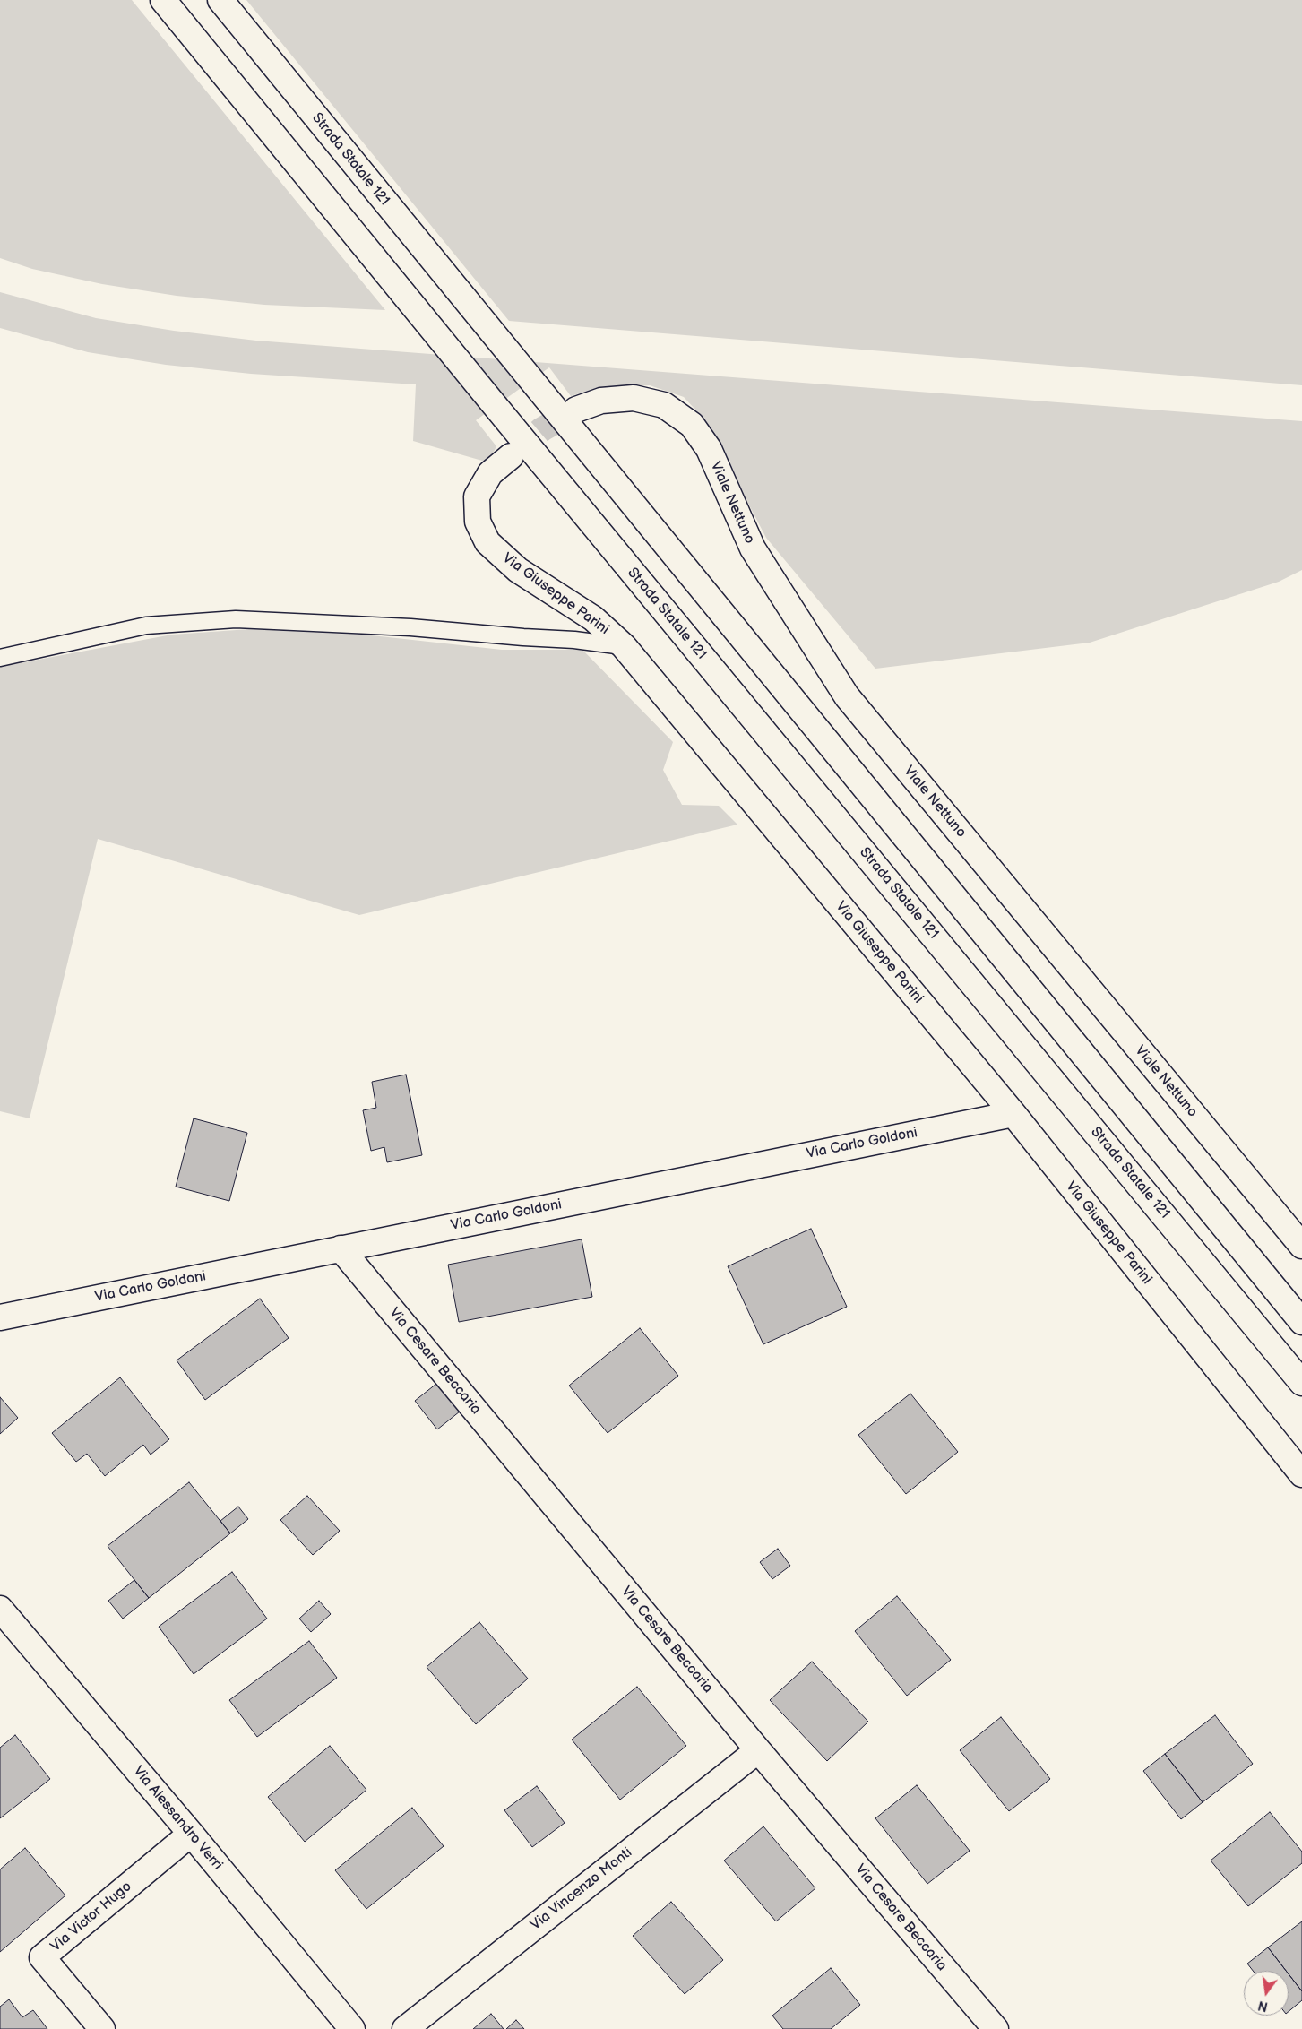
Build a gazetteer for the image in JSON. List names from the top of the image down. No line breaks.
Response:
{"streets":{"street":["Strada Statale 121","Viale Nettuno","Via Giuseppe Parini","Via Carlo Goldoni","Via Cesare Beccaria","Via Alessandro Verri","Via Vincenzo Monti","Via Victor Hugo"]},"crossings":[["Via Giuseppe Parini","Via Carlo Goldoni"],["Via Carlo Goldoni","Via Cesare Beccaria"],["Via Cesare Beccaria","Via Vincenzo Monti"],["Via Alessandro Verri","Via Victor Hugo"]],"north":"bottom"}
